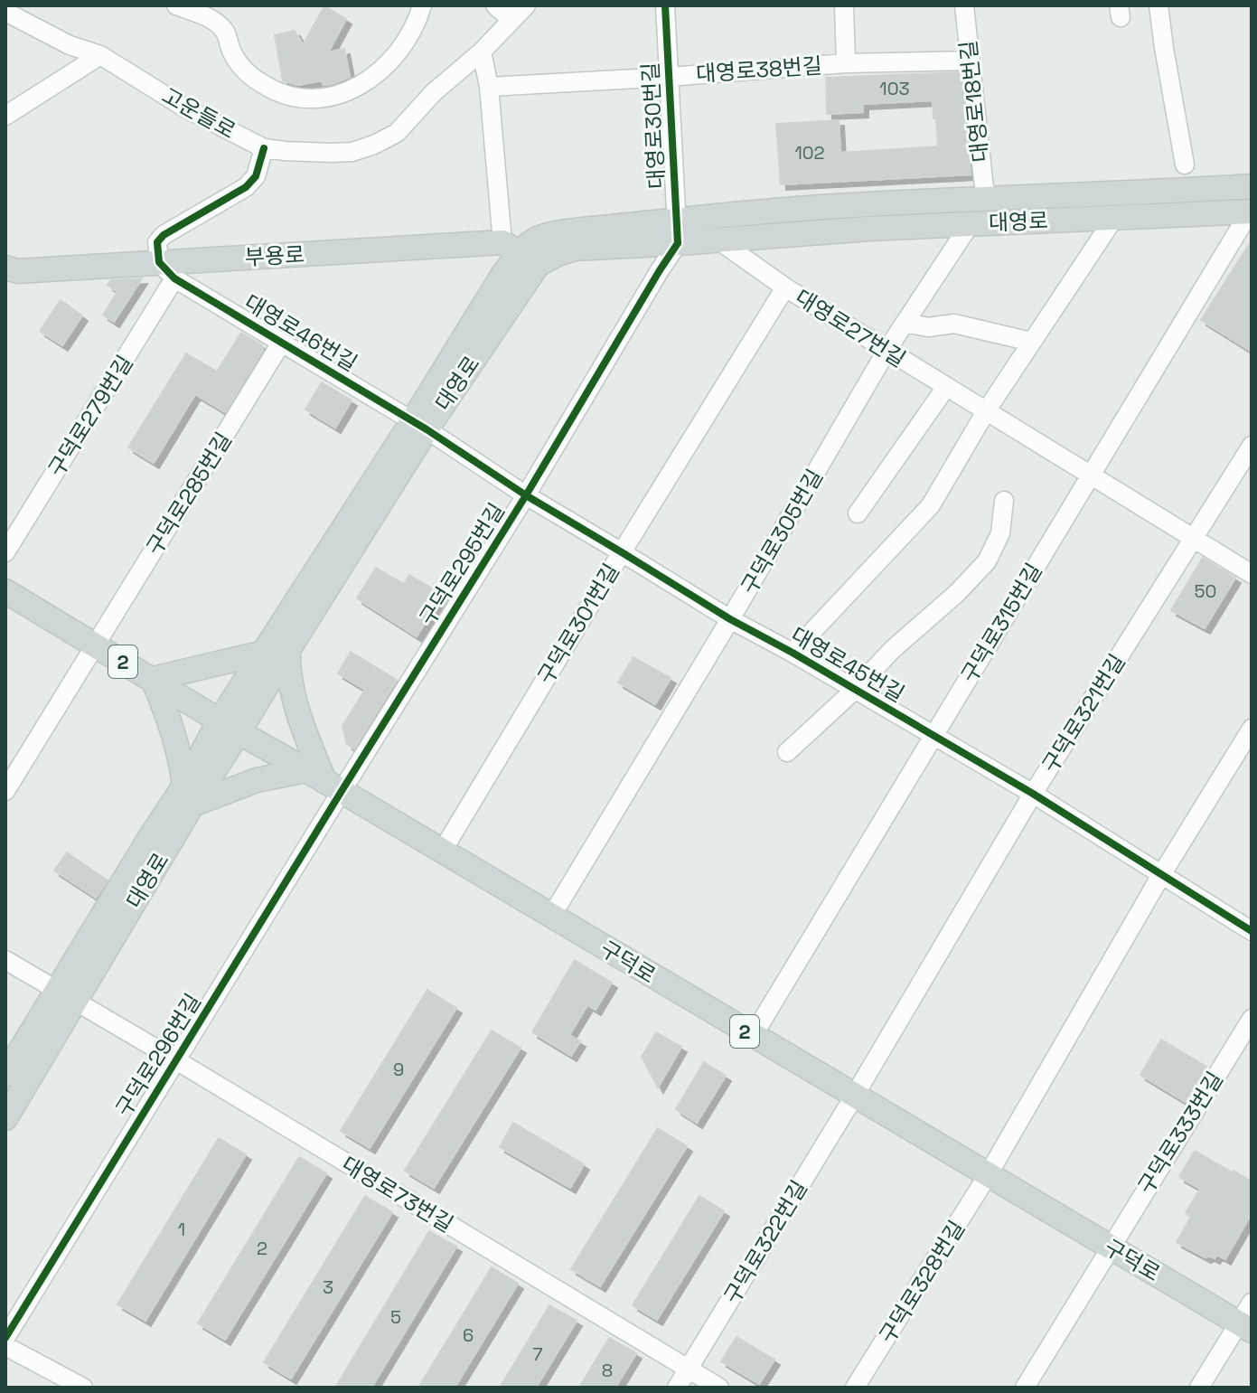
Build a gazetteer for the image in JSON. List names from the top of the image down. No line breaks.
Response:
{"streets":{"main road":["대영로","부용로","2","구덕로"],"street":["대영로38번길","대영로18번길","고운들로","대영로30번길","대영로27번길","대영로46번길","구덕로279번길","구덕로285번길","구덕로305번길","구덕로295번길","구덕로315번길","구덕로301번길","대영로45번길","구덕로321번길","구덕로296번길","구덕로333번길","대영로73번길","구덕로322번길","구덕로328번길"]},"crossings":[["대영로38번길","대영로18번길"],["대영로38번길","대영로30번길"],["대영로18번길","대영로"],["고운들로","구덕로279번길"],["대영로30번길","대영로"],["대영로30번길","구덕로295번길"],["대영로","부용로"],["대영로","대영로27번길"],["대영로","대영로46번길"],["대영로","구덕로305번길"],["대영로","구덕로295번길"],["대영로","구덕로315번길"],["대영로","대영로45번길"],["대영로","구덕로"],["대영로","대영로73번길"],["부용로","대영로46번길"],["부용로","구덕로279번길"],["대영로27번길","구덕로305번길"],["대영로27번길","구덕로315번길"],["대영로27번길","구덕로301번길"],["대영로27번길","구덕로321번길"],["대영로46번길","구덕로279번길"],["대영로46번길","구덕로285번길"],["대영로46번길","대영로45번길"],["구덕로285번길","구덕로"],["구덕로305번길","대영로45번길"],["구덕로305번길","구덕로"],["구덕로295번길","대영로45번길"],["구덕로295번길","구덕로"],["구덕로295번길","구덕로296번길"],["구덕로315번길","대영로45번길"],["구덕로315번길","구덕로"],["구덕로301번길","대영로45번길"],["구덕로301번길","구덕로"],["대영로45번길","구덕로321번길"],["대영로45번길","구덕로328번길"],["구덕로321번길","구덕로"],["구덕로321번길","구덕로322번길"],["구덕로","구덕로296번길"],["구덕로","구덕로333번길"],["구덕로","구덕로322번길"],["구덕로","구덕로328번길"],["구덕로296번길","대영로73번길"],["대영로73번길","구덕로322번길"]],"house_numbers":["103","102","50","9","1","2","3","5","6","7","8"]}
